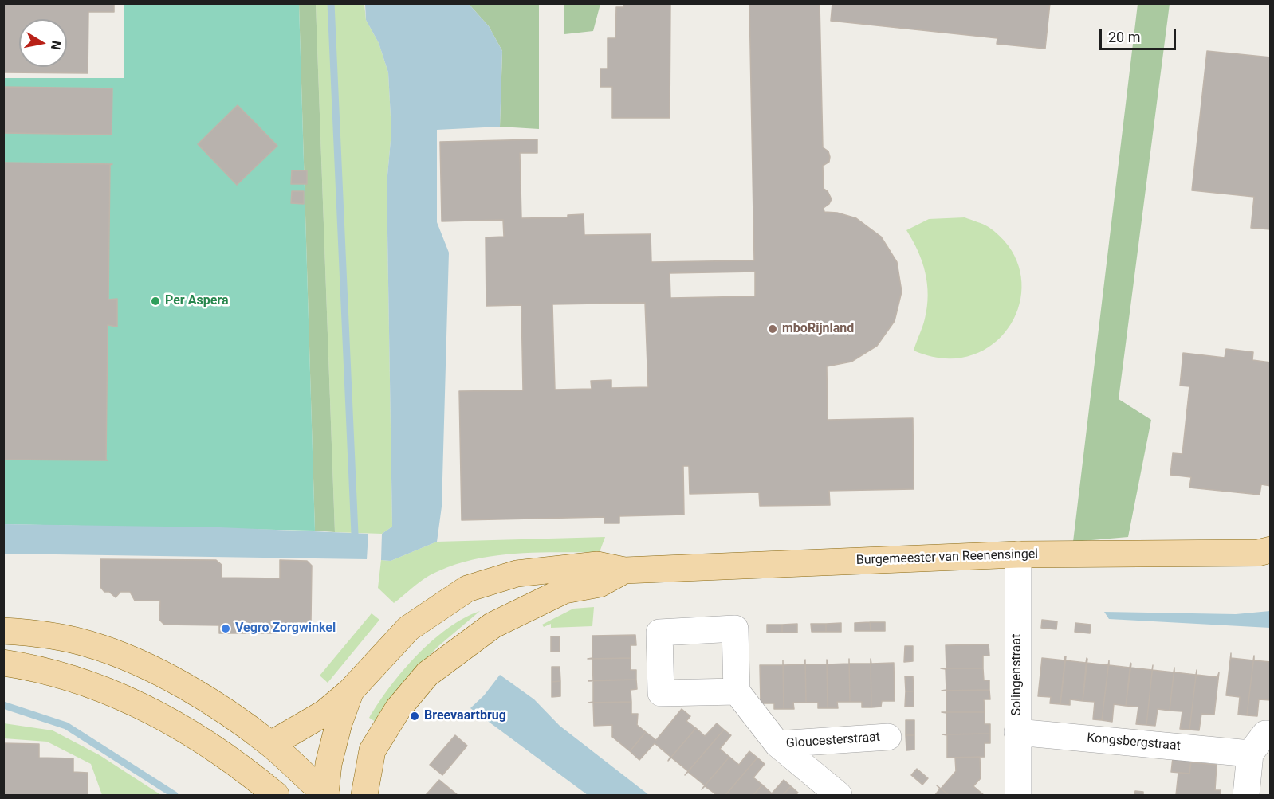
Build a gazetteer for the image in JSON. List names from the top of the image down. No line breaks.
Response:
{"streets":{"main road":["Burgemeester van Reenensingel"],"street":["Solingenstraat","Gloucesterstraat","Kongsbergstraat"]},"crossings":[["Burgemeester van Reenensingel","Solingenstraat"],["Solingenstraat","Kongsbergstraat"]],"places":["Per Aspera","mboRijnland","Vegro Zorgwinkel","Breevaartbrug"],"scale_bar":"20 m","north":"right"}
